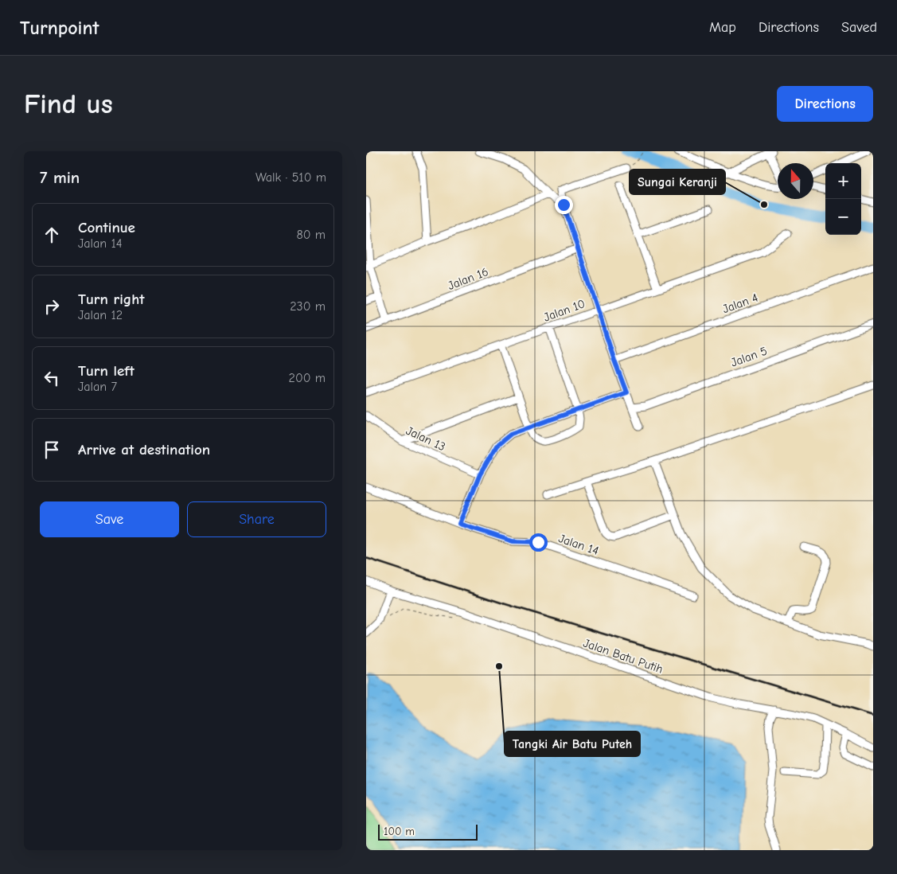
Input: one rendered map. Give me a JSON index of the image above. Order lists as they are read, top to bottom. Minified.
{"streets":{"street":["Jalan 16","Jalan 4","Jalan 10","Jalan 5","Jalan 13","Jalan 14","Jalan Batu Putih"]},"places":["Sungai Keranji","Tangki Air Batu Puteh"],"scale_bar":"100 m","north":"top","page":{"header":"Turnpoint","nav":["Map","Directions","Saved"],"buttons":["Directions",["Save","Share"]],"title":"Find us","heading":["7 min","Walk · 510 m"],"map_buttons":["+","−"],"list":[["Continue","Jalan 14","80 m"],["Turn right","Jalan 12","230 m"],["Turn left","Jalan 7","200 m"],"Arrive at destination"],"scale":"100 m"}}
